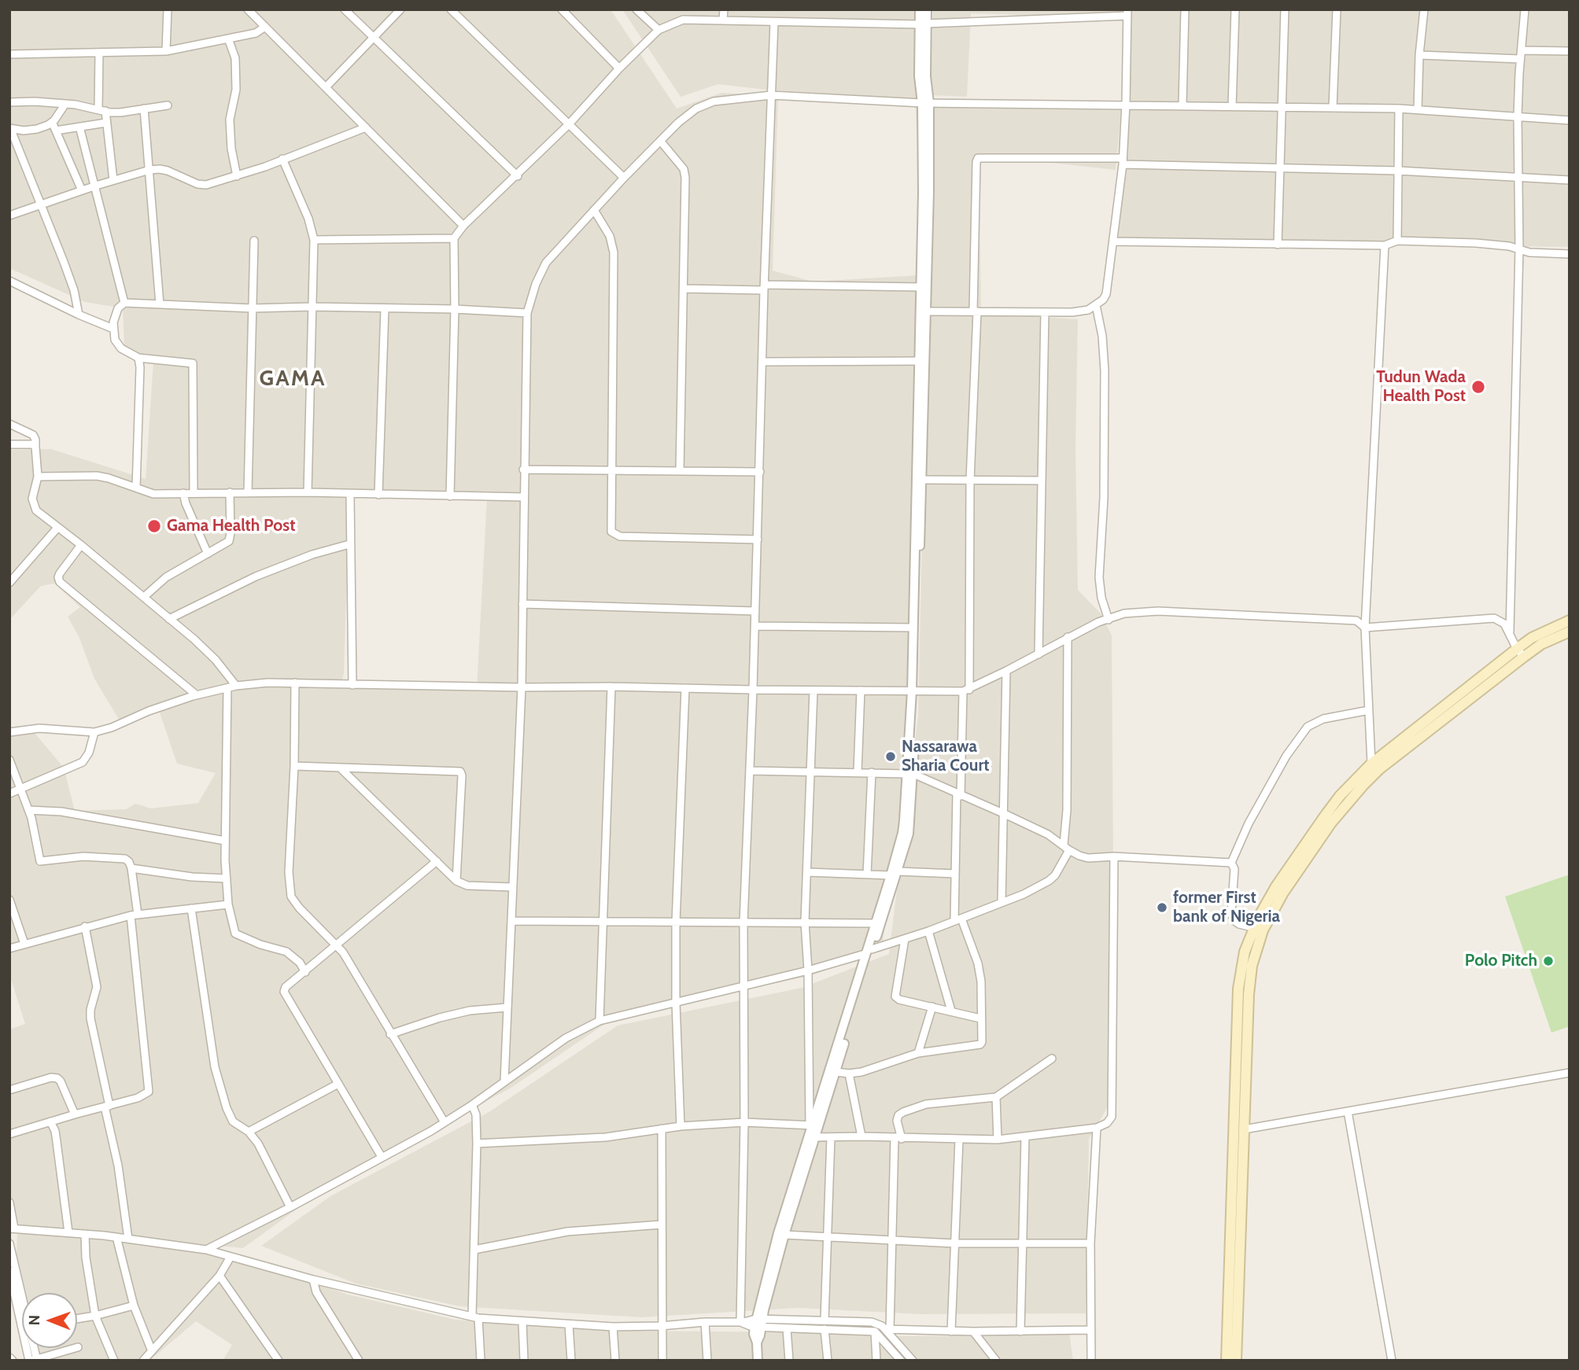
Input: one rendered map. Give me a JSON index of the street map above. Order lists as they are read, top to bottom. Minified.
{"districts":["GAMA"],"places":["Tudun Wada Health Post","Gama Health Post","Nassarawa Sharia Court","former First bank of Nigeria","Polo Pitch"],"north":"left"}
